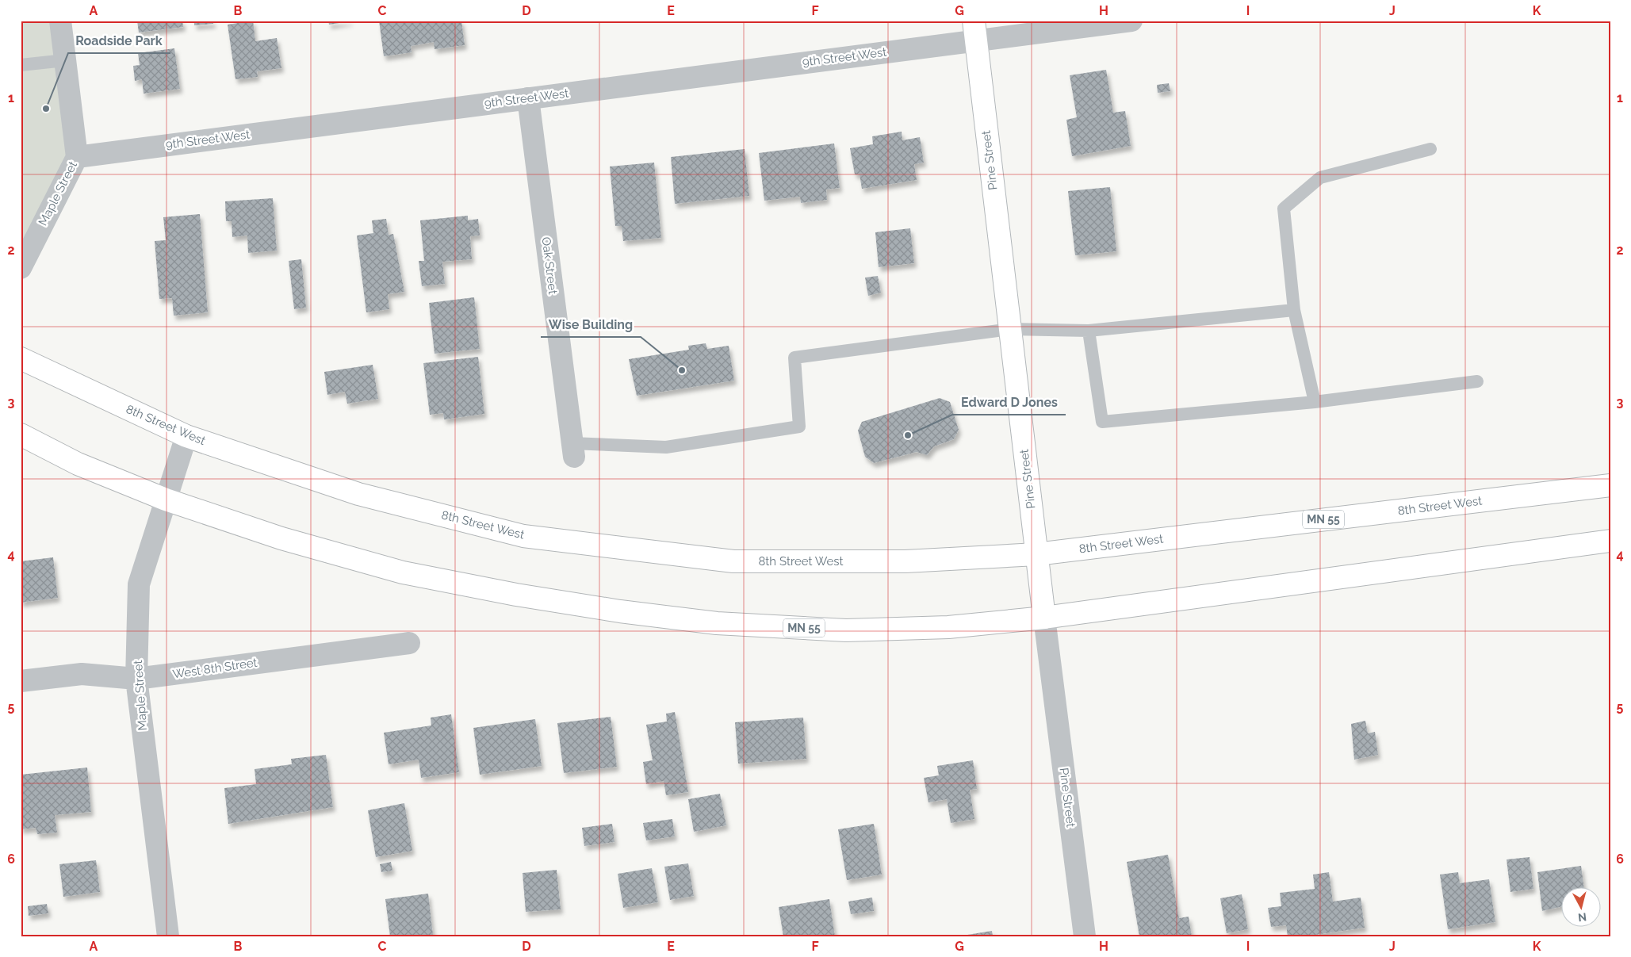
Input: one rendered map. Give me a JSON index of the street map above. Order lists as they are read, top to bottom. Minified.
{"streets":{"main road":["Pine Street","8th Street West","MN 55"],"street":["9th Street West","Maple Street","Oak Street","West 8th Street"]},"crossings":[["9th Street West","Pine Street"],["9th Street West","Maple Street"],["9th Street West","Oak Street"],["Pine Street","8th Street West"],["Pine Street","MN 55"],["Maple Street","8th Street West"],["Maple Street","MN 55"],["Maple Street","West 8th Street"]],"places":["Roadside Park","Wise Building","Edward D Jones"],"north":"bottom","grid":{"columns":["A","B","C","D","E","F","G","H","I","J","K"],"rows":["1","2","3","4","5","6"]}}
